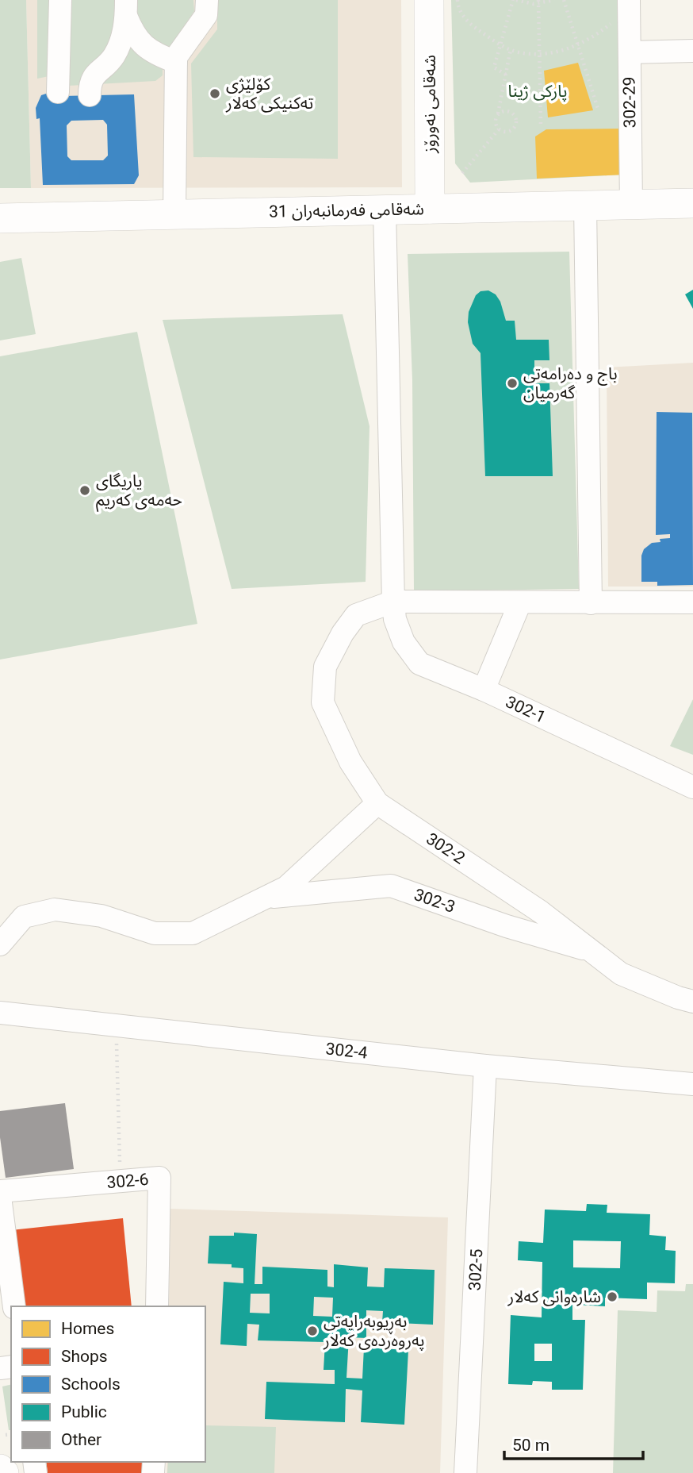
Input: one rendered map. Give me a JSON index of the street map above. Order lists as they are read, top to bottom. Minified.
{"streets":{"main road":["شەقامی نەورۆز","شەقامی فەرمانبەران 31"],"street":["302-29","302-1","302-2","302-3","302-4","302-6","302-5"]},"crossings":[["302-29","شەقامی فەرمانبەران 31"],["شەقامی نەورۆز","شەقامی فەرمانبەران 31"],["شەقامی فەرمانبەران 31","302-1"],["302-1","302-2"],["302-2","302-3"],["302-4","302-5"]],"parks":["پارکی ژینا"],"places":["کۆلێژی تەکنیکی کەلار","باج و دەرامەتی گەرمیان","یاریگای ‌حەمەی کەریم","شارەوانی کەلار","بەڕیوبەرایەتی پەروەردەی کەلار"],"legend":["Homes","Shops","Schools","Public","Other"],"scale_bar":"50 m"}
